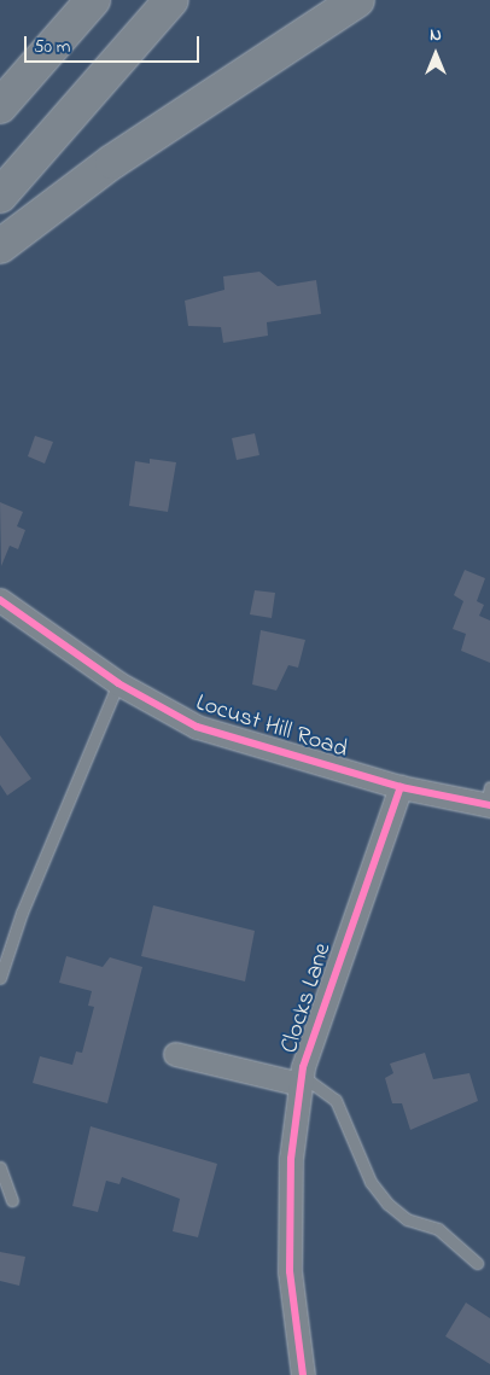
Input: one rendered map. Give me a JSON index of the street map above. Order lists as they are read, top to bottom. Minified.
{"streets":{"street":["Locust Hill Road","Clocks Lane"]},"crossings":[["Locust Hill Road","Clocks Lane"]],"scale_bar":"50 m","north":"top"}
